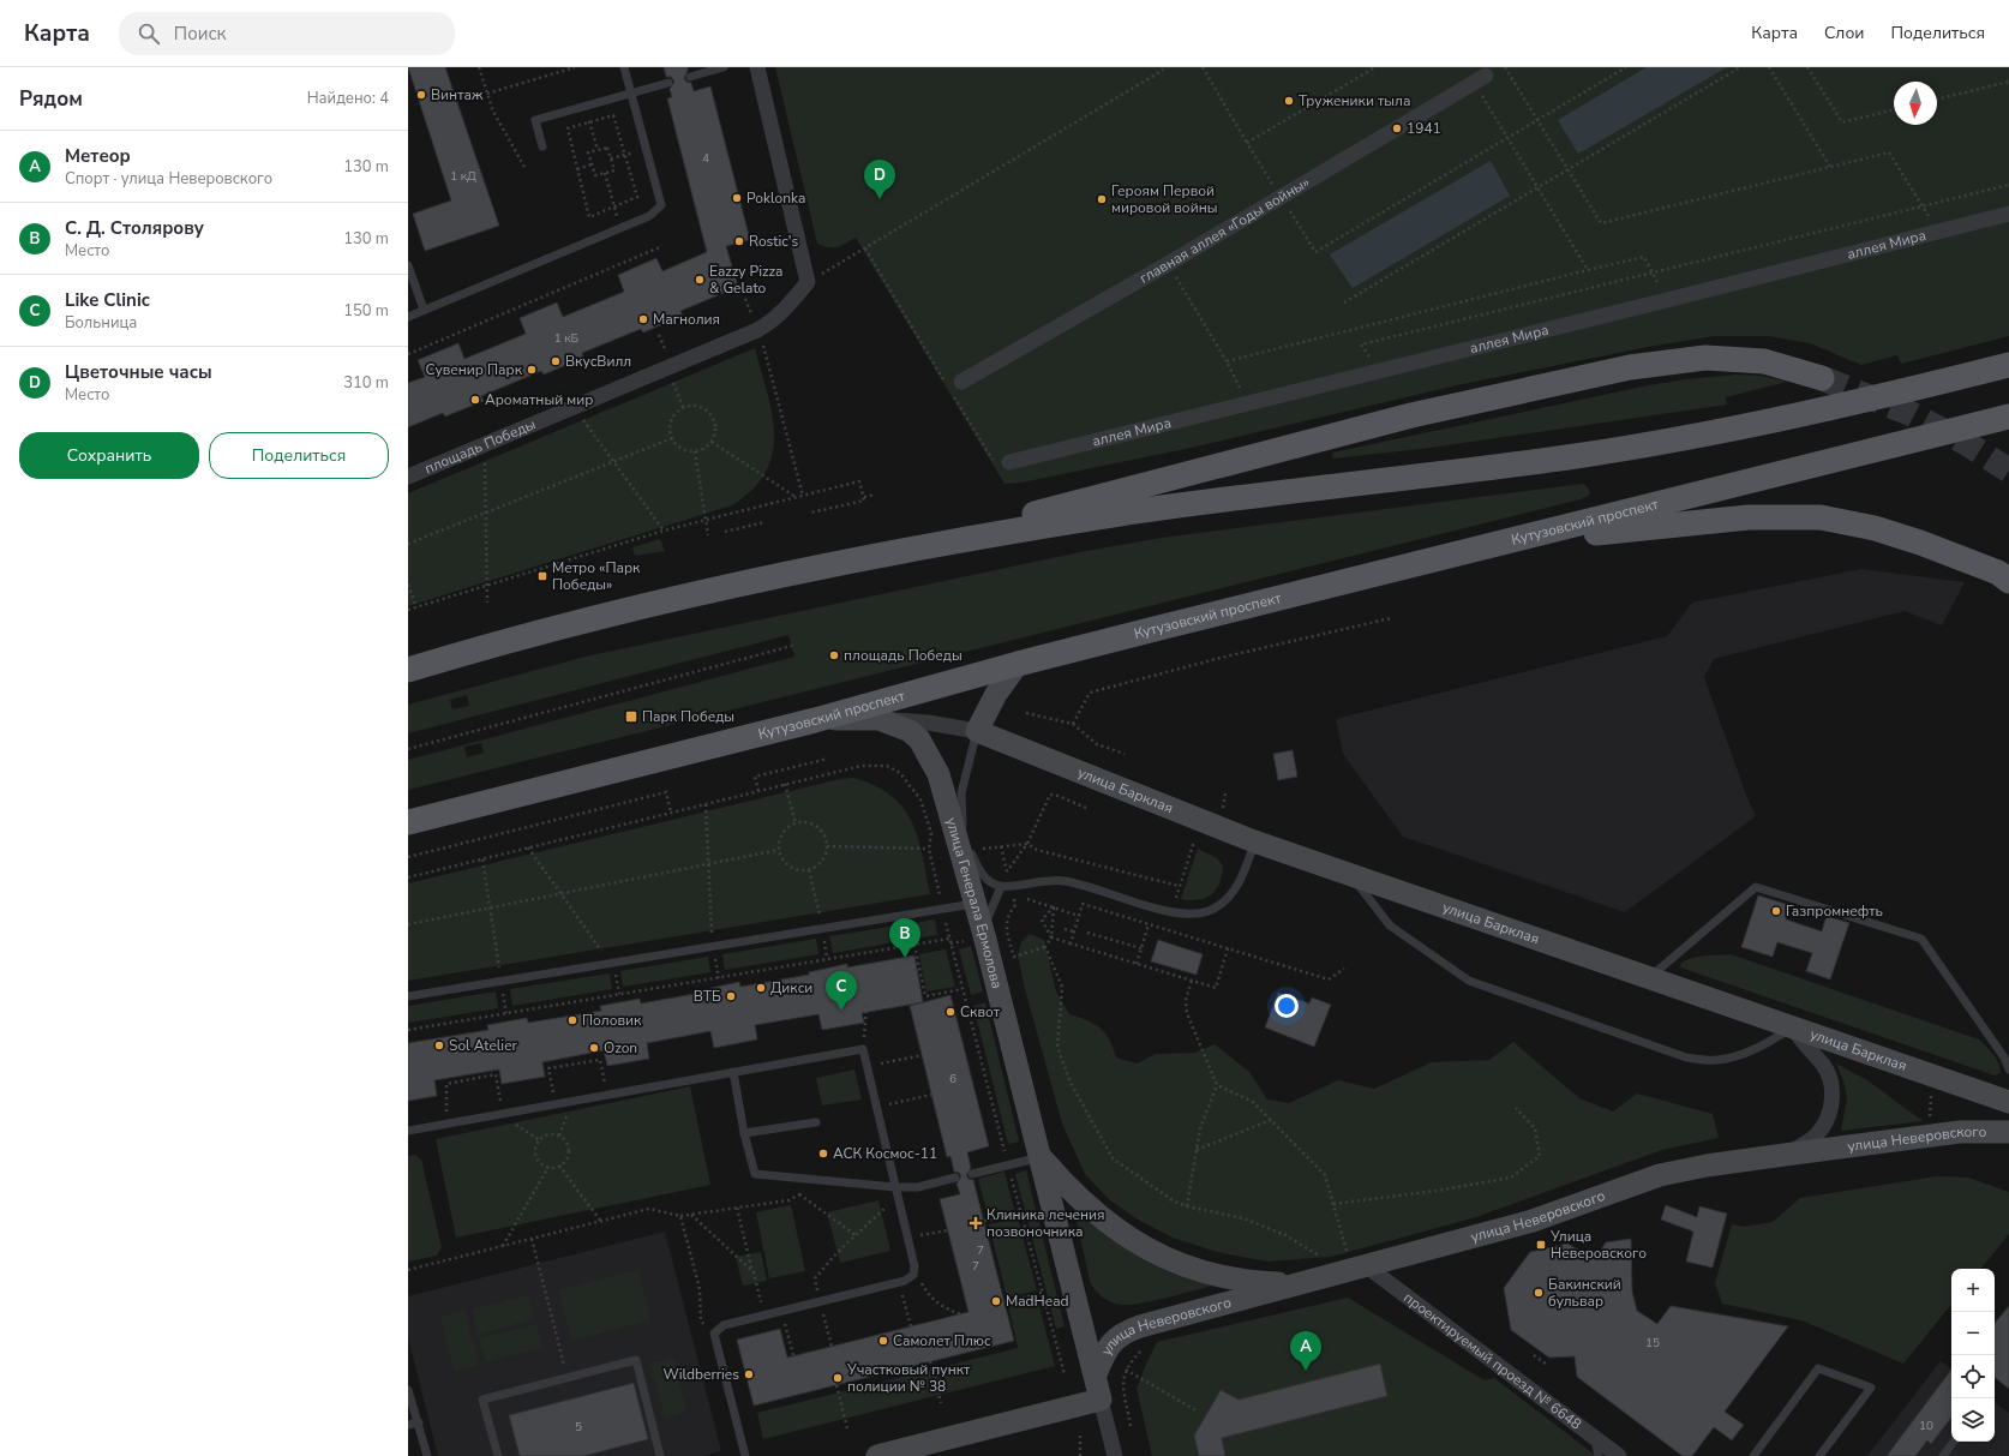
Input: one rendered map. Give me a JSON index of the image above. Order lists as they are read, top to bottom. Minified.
{"streets":{"main road":["Кутузовский проспект"],"street":["главная аллея «Годы войны»","аллея Мира","площадь Победы","улица Барклая","улица Генерала Ермолова","улица Неверовского","проектируемый проезд № 6648"]},"crossings":[["Кутузовский проспект","улица Генерала Ермолова"],["улица Генерала Ермолова","улица Неверовского"],["улица Неверовского","проектируемый проезд № 6648"]],"places":{"other":["Винтаж","Труженики тыла","1941","Poklonka","Героям Первой мировой войны","Rostic's","Eazzy Pizza & Gelato","Магнолия","ВкусВилл","Сувенир Парк","Ароматный мир","площадь Победы","Газпромнефть","Дикси","ВТБ","Сквот","Половик","Sol Atelier","Ozon","АСК Космос-11","Бакинский бульвар","MadHead","Самолет Плюс","Wildberries","Участковый пункт полиции № 38"],"transit":["Метро «Парк Победы»","Парк Победы","Улица Неверовского"],"health":["Клиника лечения позвоночника"]},"house_numbers":["4","1 кД","1 кБ","6","7","7","15","10","5"],"north":"bottom","page":{"header":"Карта","search":"Поиск","nav":["Карта","Слои","Поделиться"],"heading":["Рядом","Найдено: 4"],"list":[{"mark":"A","name":"Метеор","note":"Спорт · улица Неверовского","value":"130 m"},{"mark":"B","name":"С. Д. Столярову","note":"Место","value":"130 m"},{"mark":"C","name":"Like Clinic","note":"Больница","value":"150 m"},{"mark":"D","name":"Цветочные часы","note":"Место","value":"310 m"}],"pins":["D","B","C","A"],"buttons":["Сохранить","Поделиться"],"map_buttons":["+","−"]}}
